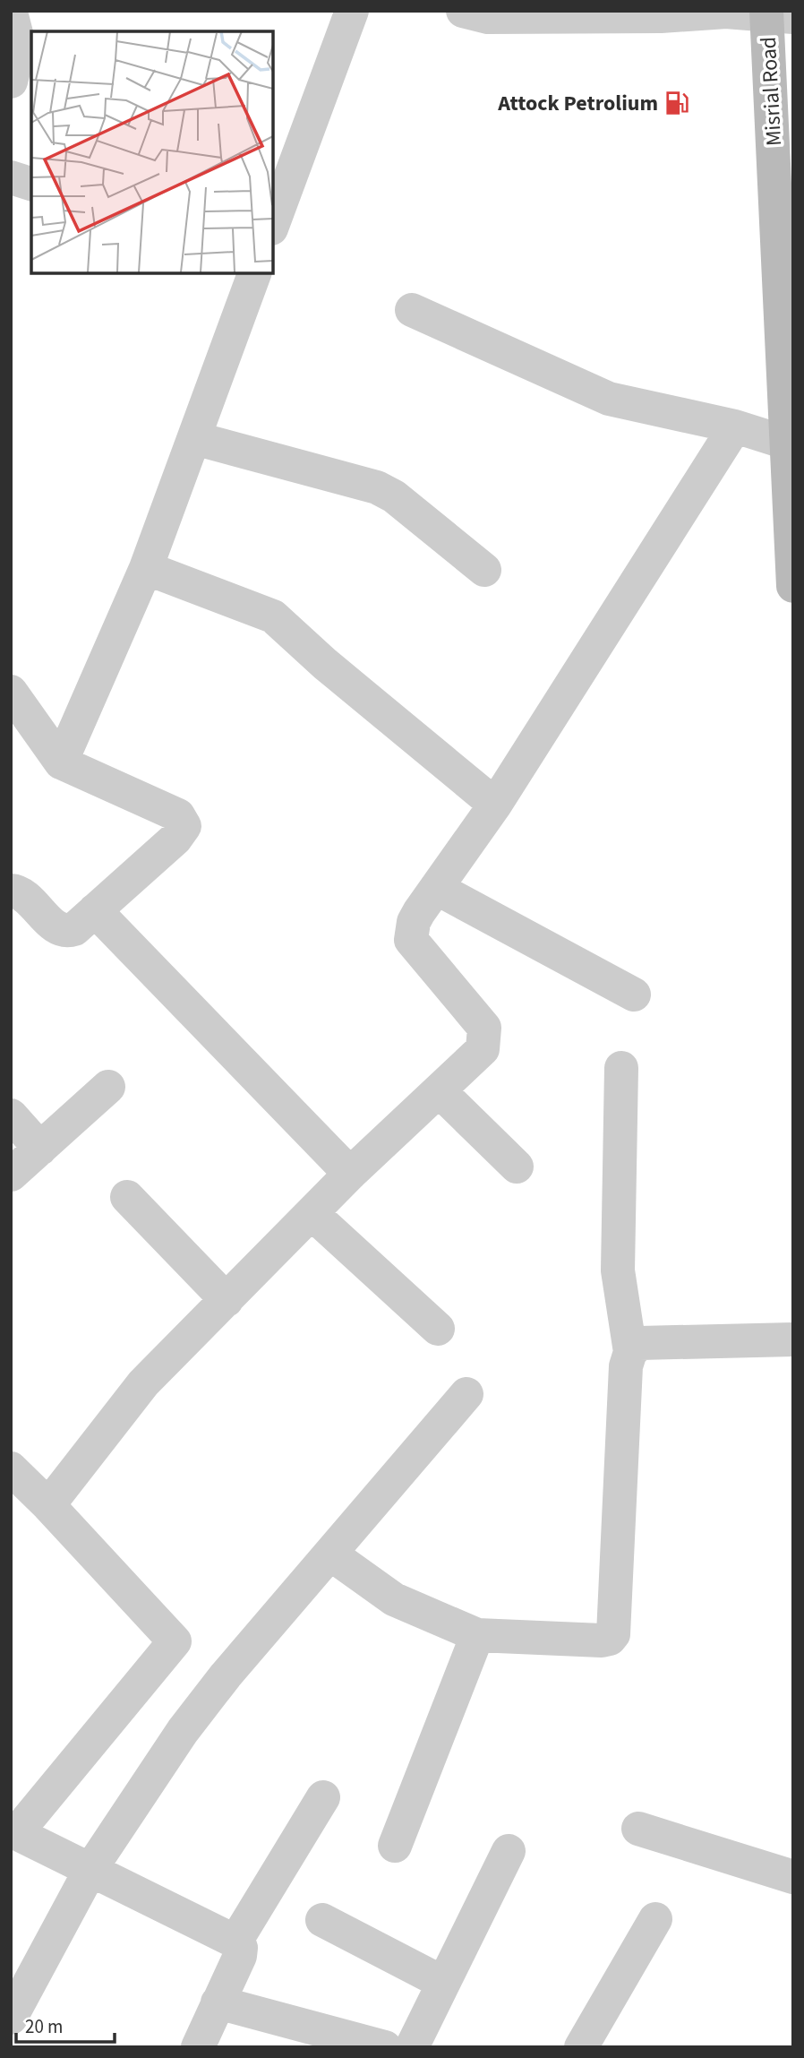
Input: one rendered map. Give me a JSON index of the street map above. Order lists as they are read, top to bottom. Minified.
{"streets":{"main road":["Misrial Road"]},"places":{"fuel station":["Attock Petrolium"]},"scale_bar":"20 m"}
